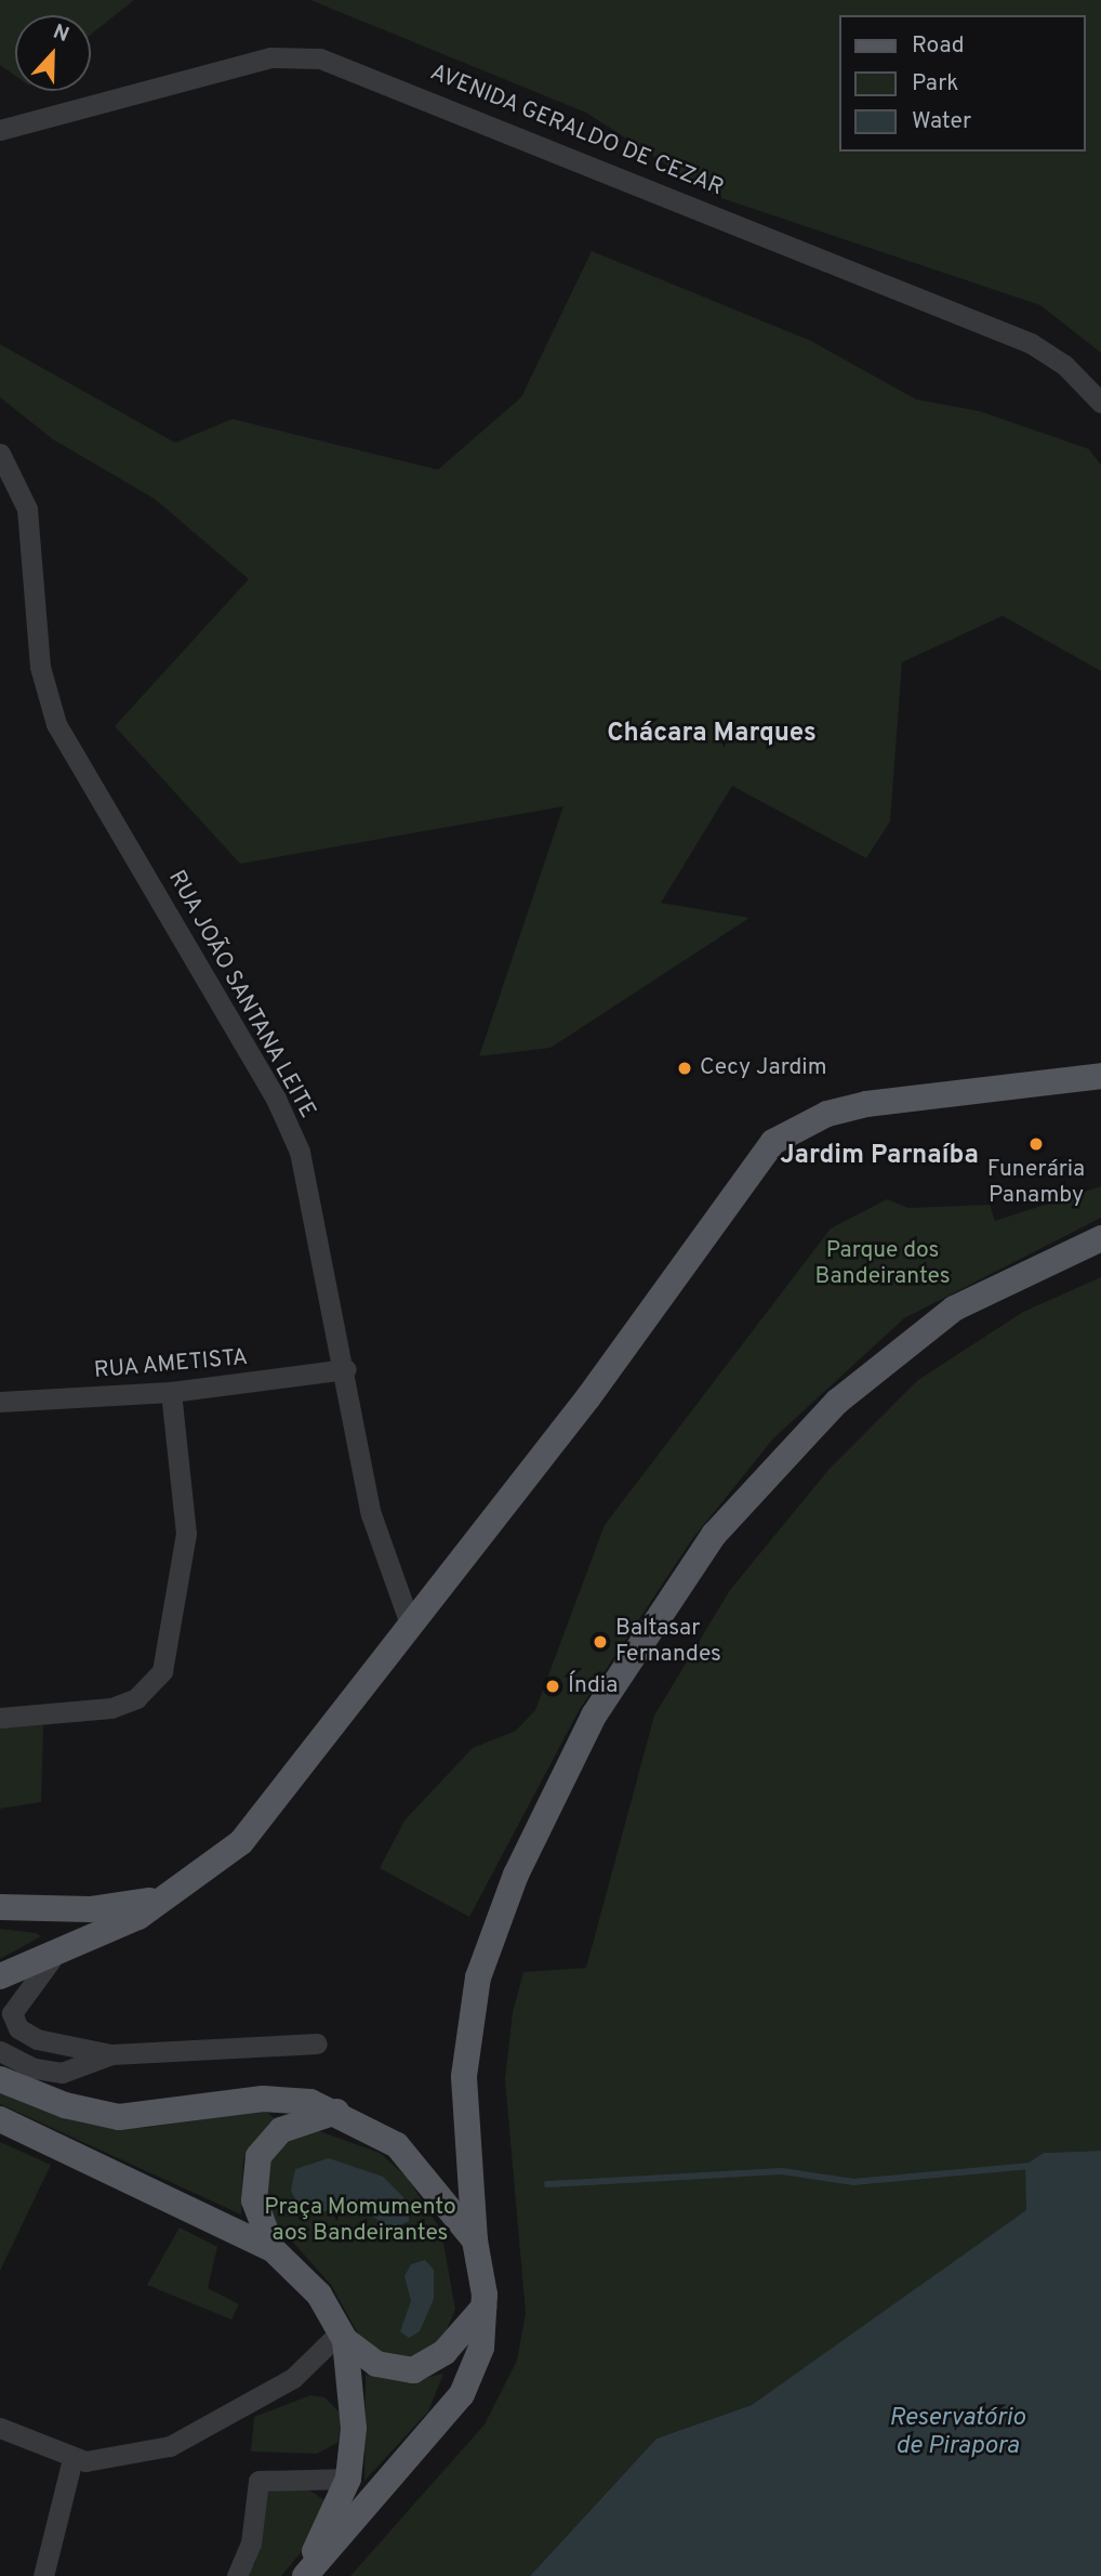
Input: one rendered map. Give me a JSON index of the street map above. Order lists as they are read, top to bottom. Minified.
{"streets":{"street":["AVENIDA GERALDO DE CEZAR","RUA JOÃO SANTANA LEITE","RUA AMETISTA"]},"crossings":[["RUA JOÃO SANTANA LEITE","RUA AMETISTA"]],"districts":["Chácara Marques","Jardim Parnaíba"],"water":["Reservatório de Pirapora"],"parks":["Parque dos Bandeirantes","Praça Momumento aos Bandeirantes"],"places":["Cecy Jardim","Funerária Panamby","Baltasar Fernandes","Índia"],"legend":["Road","Park","Water"],"north":"top"}
